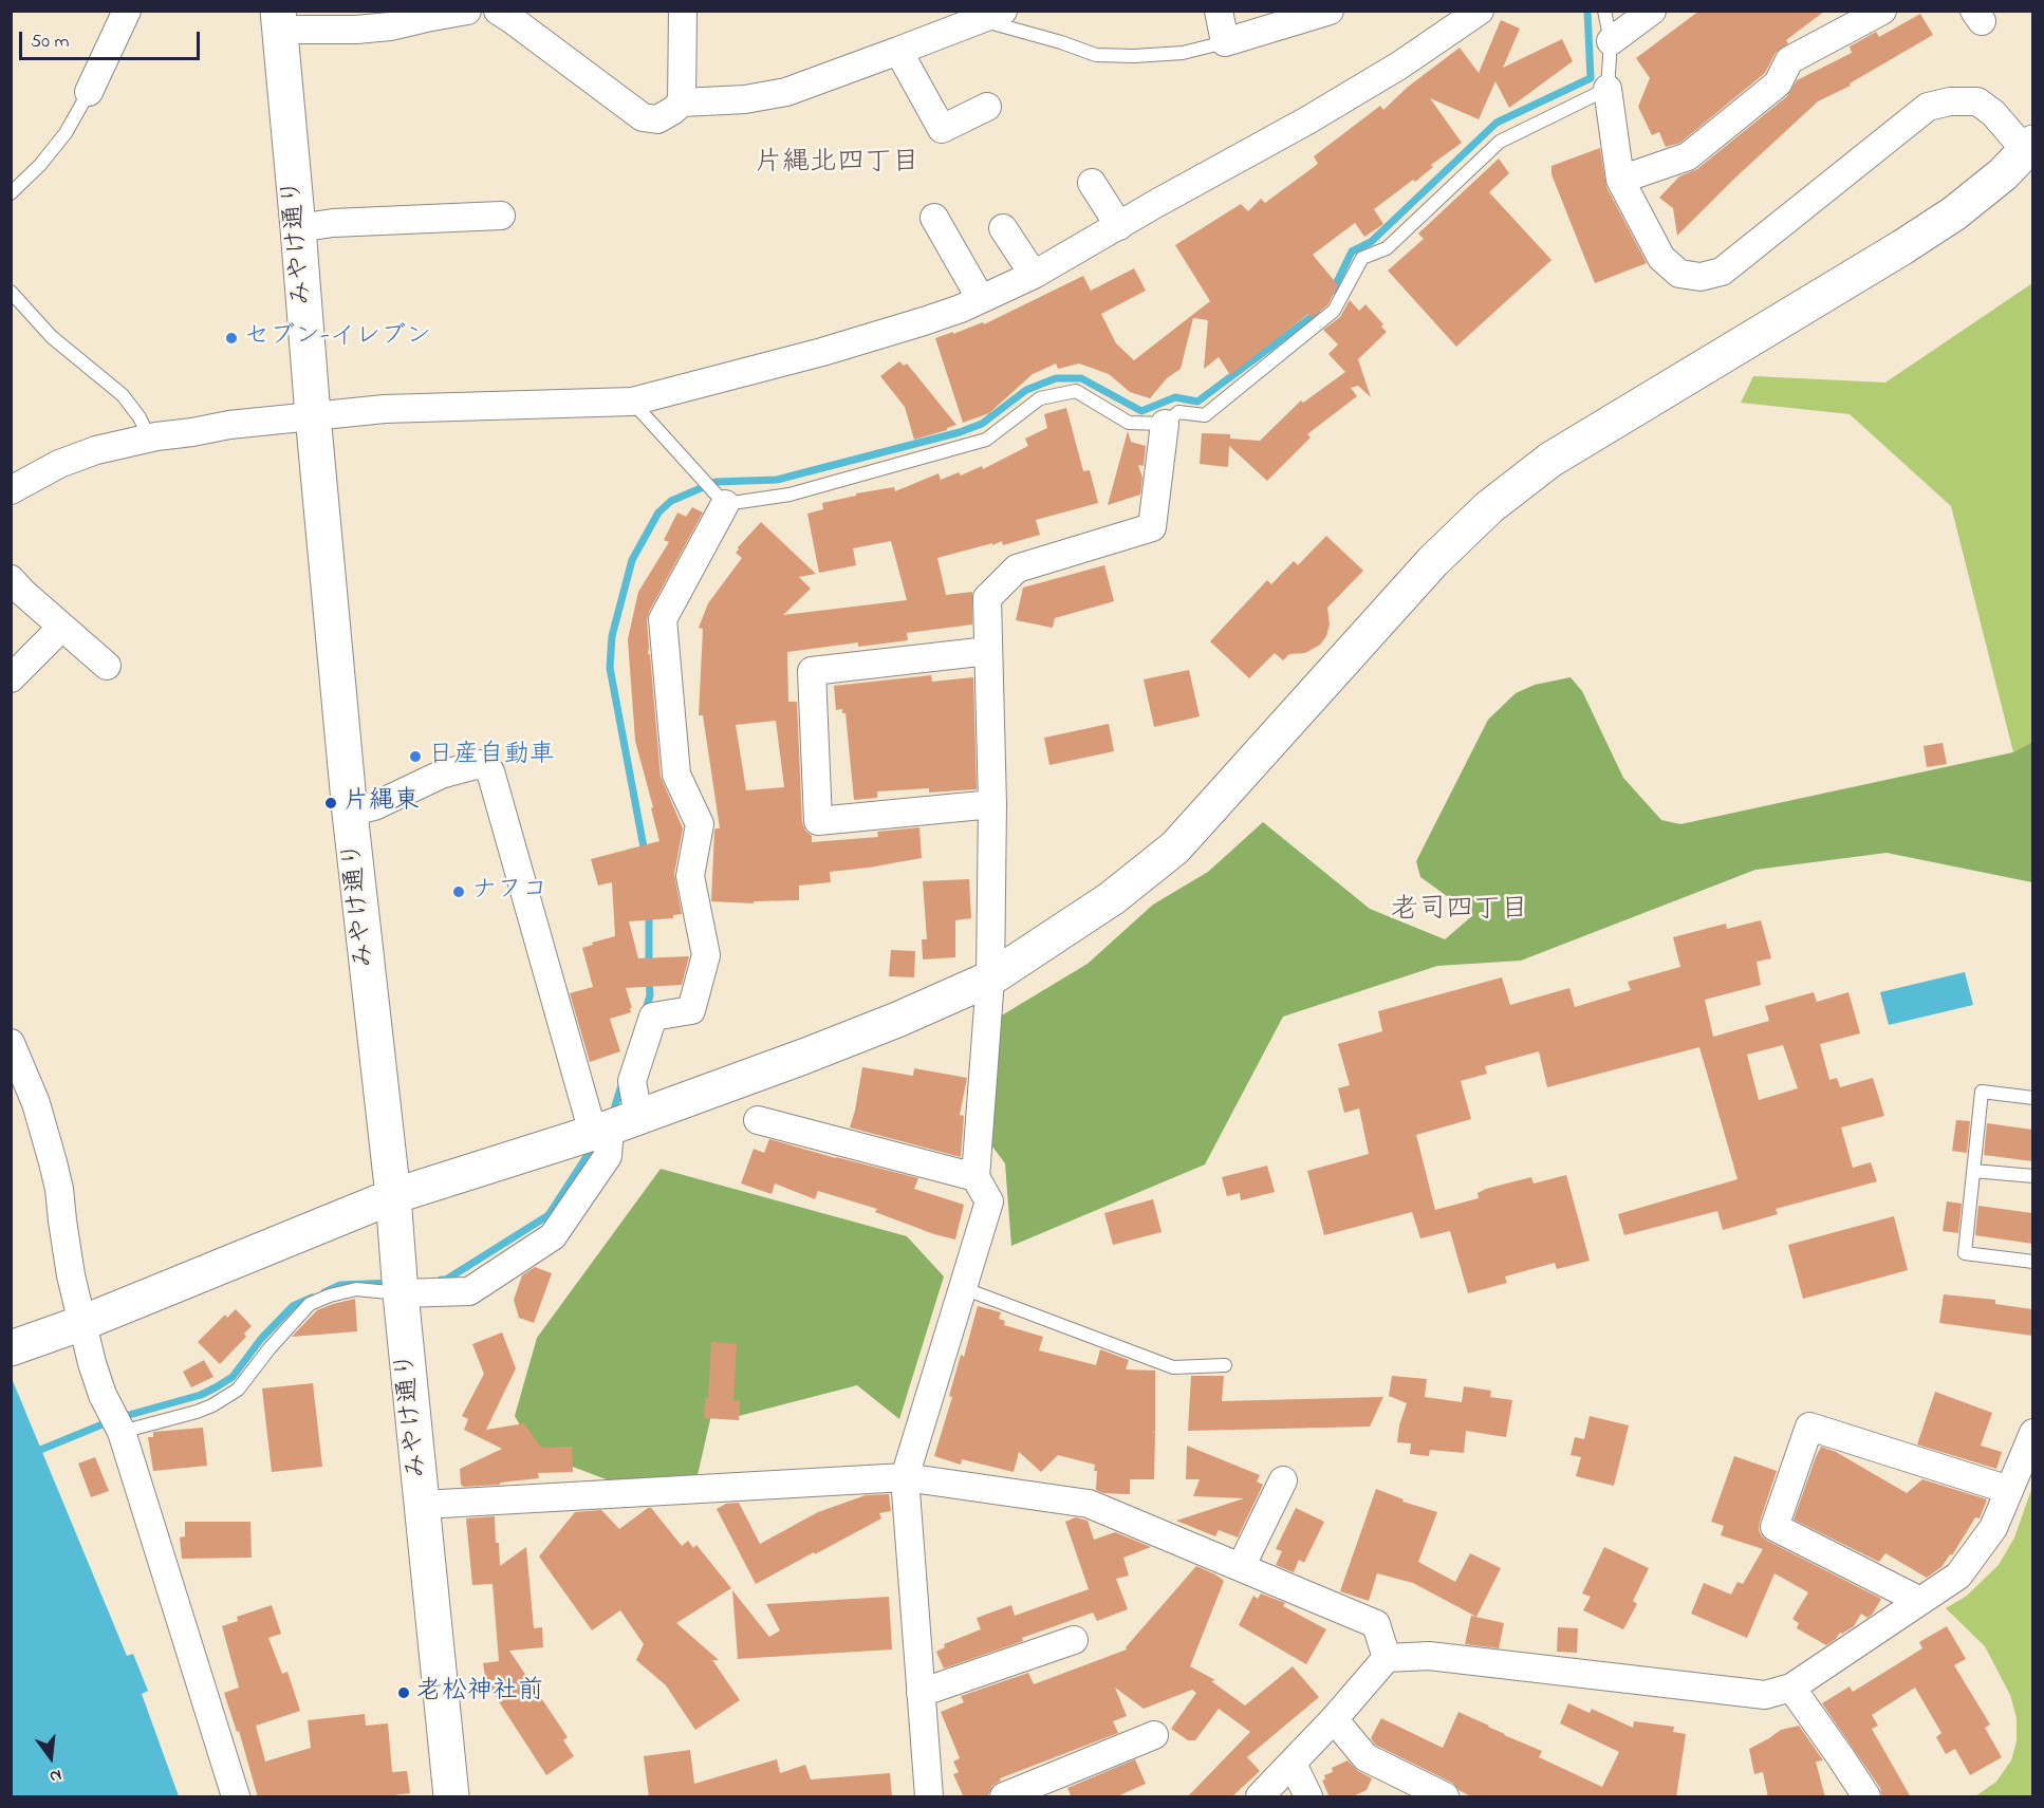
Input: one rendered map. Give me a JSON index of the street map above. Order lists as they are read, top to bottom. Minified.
{"streets":{"main road":["みやけ通り"]},"districts":["片縄北四丁目","老司四丁目"],"places":["セブン-イレブン","日産自動車","片縄東","ナフコ","老松神社前"],"scale_bar":"50 m","north":"bottom"}
